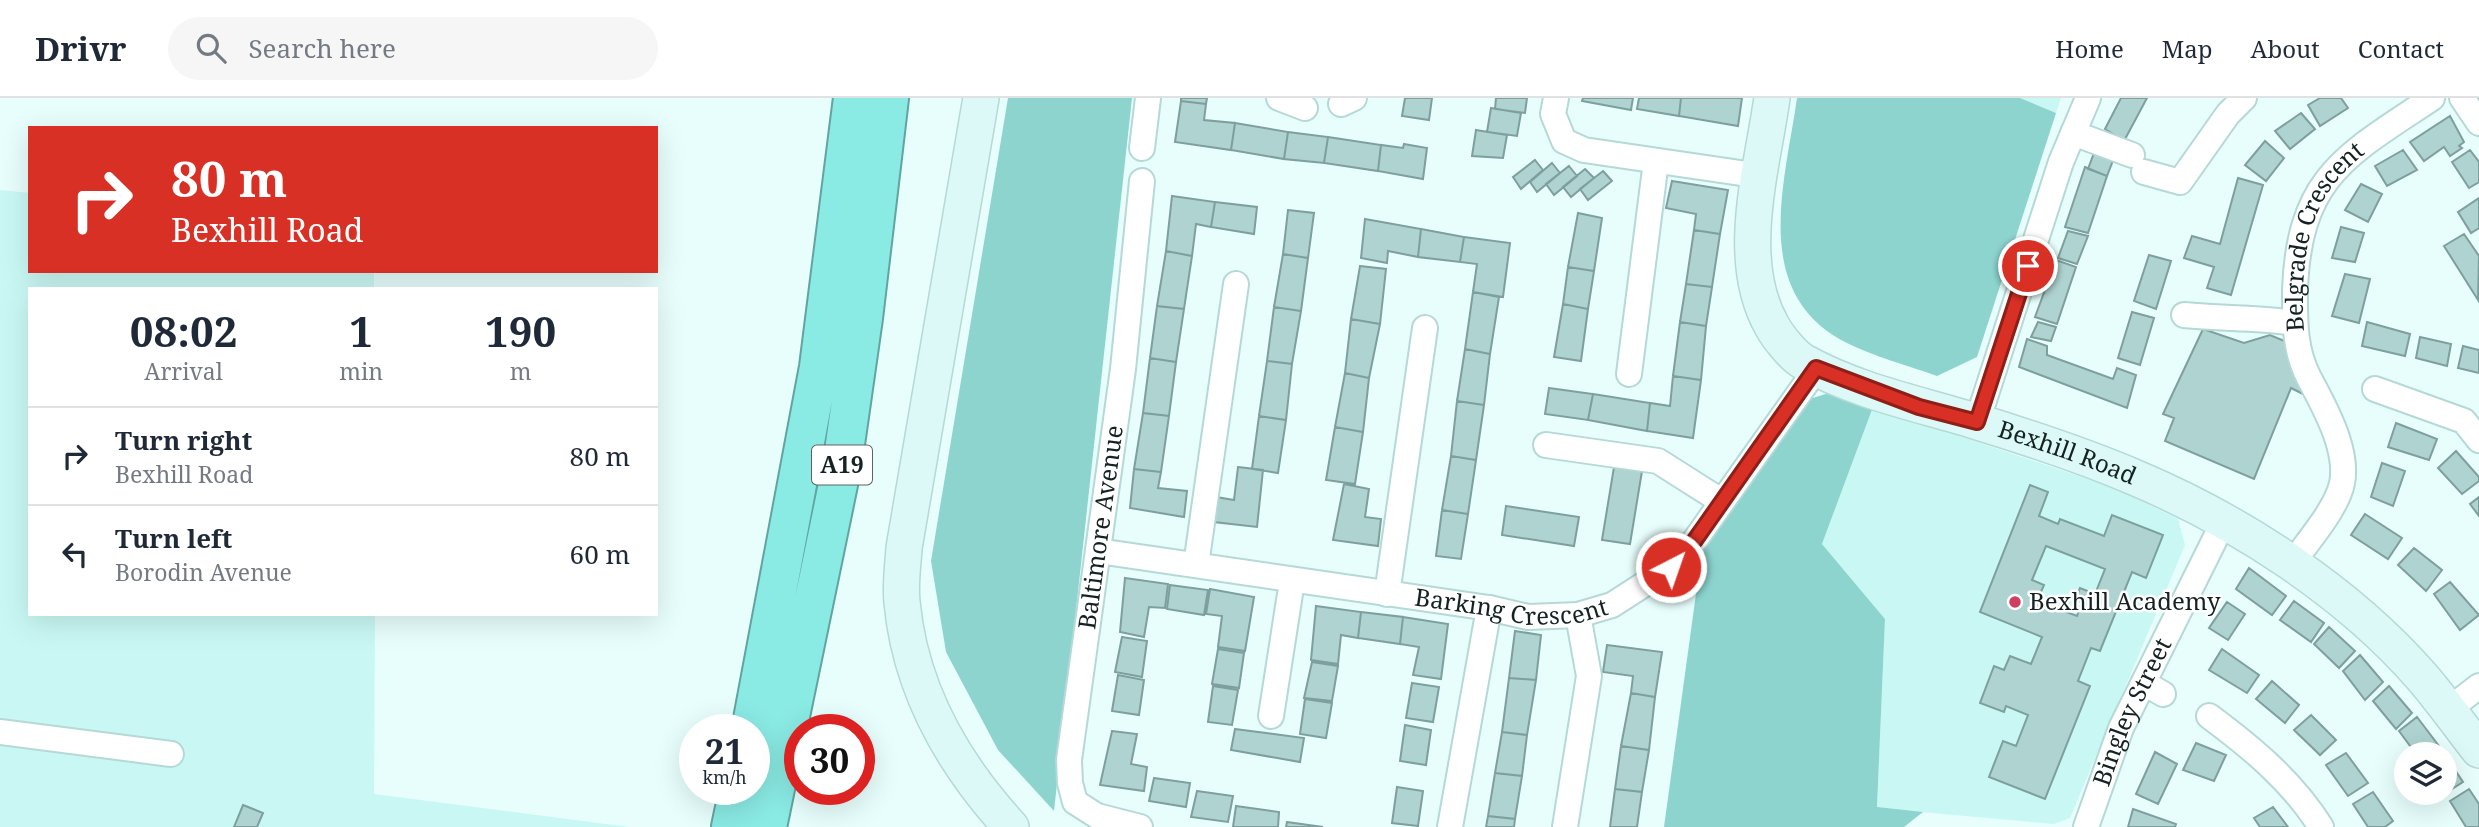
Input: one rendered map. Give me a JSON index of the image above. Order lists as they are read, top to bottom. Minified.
{"streets":{"highway":["A19"],"street":["Belgrade Crescent","Bexhill Road","Baltimore Avenue","Barking Crescent","Bingley Street"]},"crossings":[["Belgrade Crescent","Bexhill Road"],["Bexhill Road","Barking Crescent"],["Bexhill Road","Bingley Street"],["Baltimore Avenue","Barking Crescent"]],"places":["Bexhill Academy"],"page":{"header":"Drivr","search":"Search here","nav":["Home","Map","About","Contact"],"turn":["80 m","Bexhill Road"],"eta":["08:02","Arrival","1","min","190","m"],"list":[{"name":"Turn right","note":"Bexhill Road","value":"80 m"},{"name":"Turn left","note":"Borodin Avenue","value":"60 m"}],"speed":"21 km/h","limit":"30"}}
